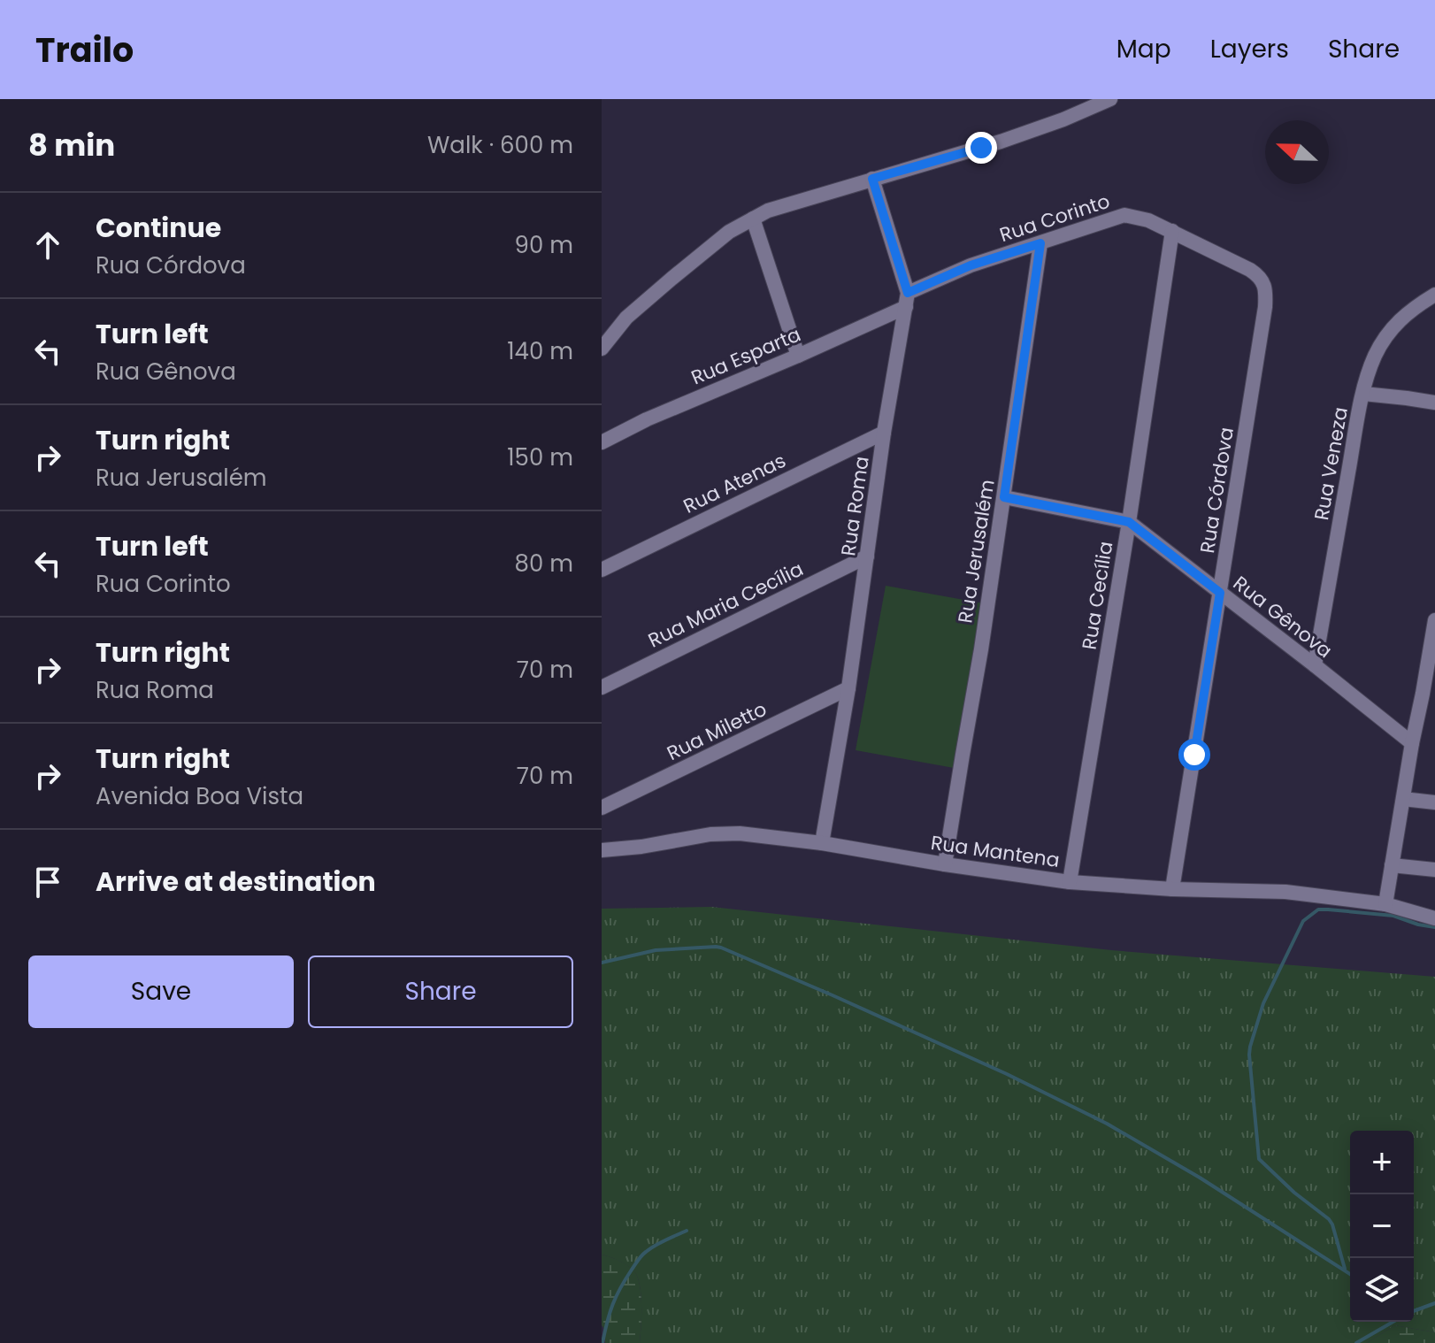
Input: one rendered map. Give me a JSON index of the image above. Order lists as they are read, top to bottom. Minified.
{"streets":{"street":["Rua Corinto","Rua Esparta","Rua Veneza","Rua Atenas","Rua Córdova","Rua Roma","Rua Jerusalém","Rua Cecília","Rua Maria Cecília","Rua Gênova","Rua Miletto","Rua Mantena"]},"crossings":[["Rua Corinto","Rua Esparta"],["Rua Corinto","Rua Córdova"],["Rua Corinto","Rua Roma"],["Rua Corinto","Rua Jerusalém"],["Rua Corinto","Rua Cecília"],["Rua Esparta","Rua Roma"],["Rua Veneza","Rua Gênova"],["Rua Atenas","Rua Roma"],["Rua Córdova","Rua Gênova"],["Rua Córdova","Rua Mantena"],["Rua Roma","Rua Maria Cecília"],["Rua Roma","Rua Miletto"],["Rua Roma","Rua Mantena"],["Rua Jerusalém","Rua Gênova"],["Rua Jerusalém","Rua Mantena"],["Rua Cecília","Rua Gênova"],["Rua Cecília","Rua Mantena"]],"north":"left","page":{"header":"Trailo","nav":["Map","Layers","Share"],"heading":["8 min","Walk · 600 m"],"list":[["Continue","Rua Córdova","90 m"],["Turn left","Rua Gênova","140 m"],["Turn right","Rua Jerusalém","150 m"],["Turn left","Rua Corinto","80 m"],["Turn right","Rua Roma","70 m"],["Turn right","Avenida Boa Vista","70 m"],"Arrive at destination"],"buttons":["Save","Share"],"map_buttons":["+","−"]}}
